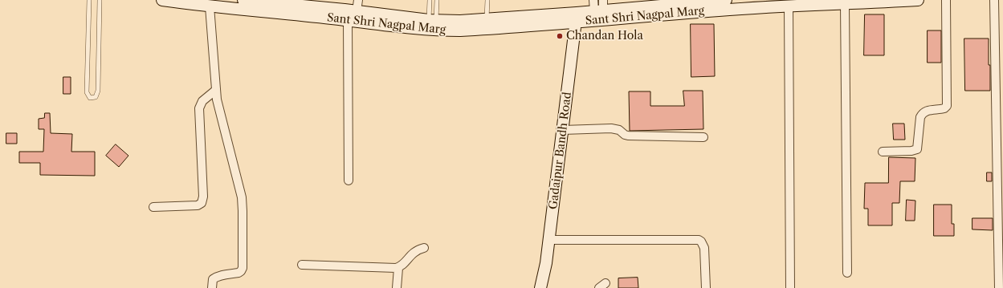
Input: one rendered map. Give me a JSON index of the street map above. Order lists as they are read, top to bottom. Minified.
{"streets":{"main road":["Sant Shri Nagpal Marg","Gadaipur Bandh Road"]},"crossings":[["Sant Shri Nagpal Marg","Gadaipur Bandh Road"]],"places":["Chandan Hola"]}
